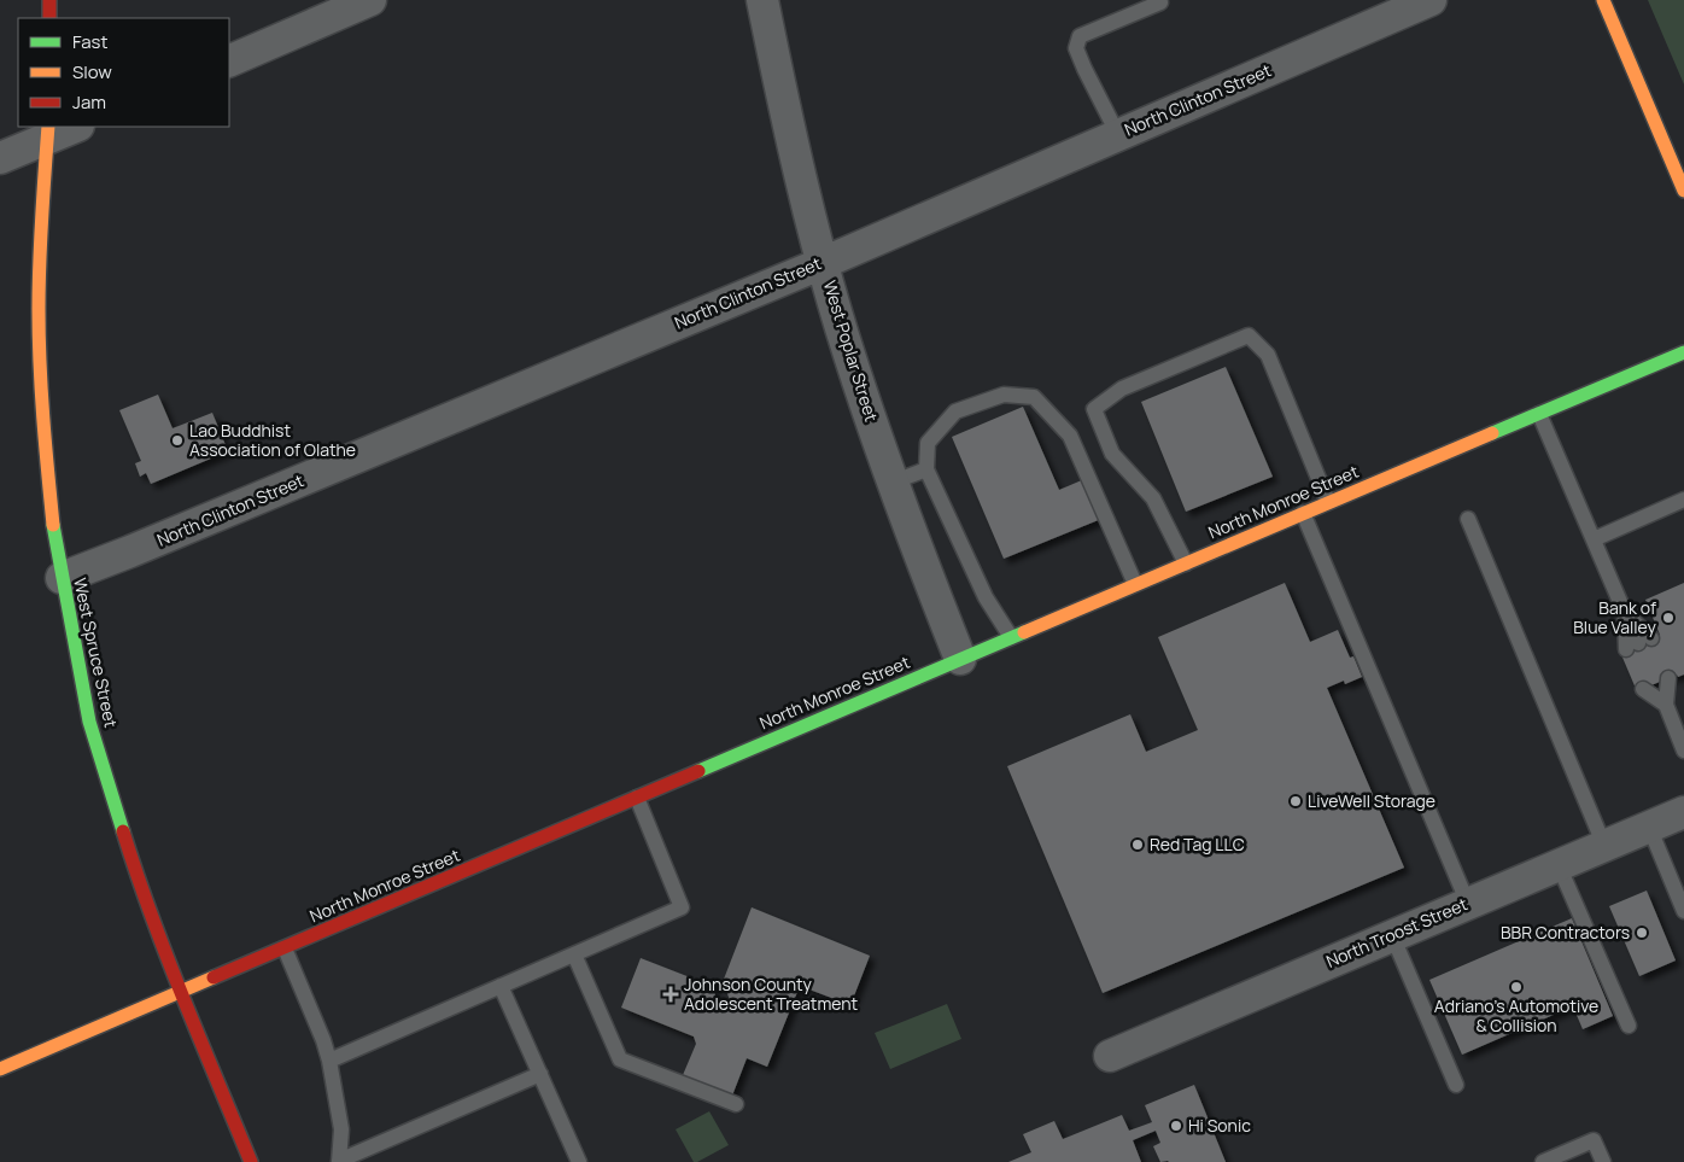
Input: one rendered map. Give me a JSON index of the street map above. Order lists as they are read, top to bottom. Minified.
{"streets":{"street":["North Clinton Street","West Poplar Street","North Monroe Street","West Spruce Street","North Troost Street"]},"crossings":[["North Clinton Street","West Poplar Street"],["North Clinton Street","West Spruce Street"],["West Poplar Street","North Monroe Street"],["North Monroe Street","West Spruce Street"]],"places":{"other":["Lao Buddhist Association of Olathe","Bank of Blue Valley","LiveWell Storage","Red Tag LLC","BBR Contractors","Adriano's Automotive & Collision","Hi Sonic"],"health":["Johnson County Adolescent Treatment"]},"legend":["Fast","Slow","Jam"]}
